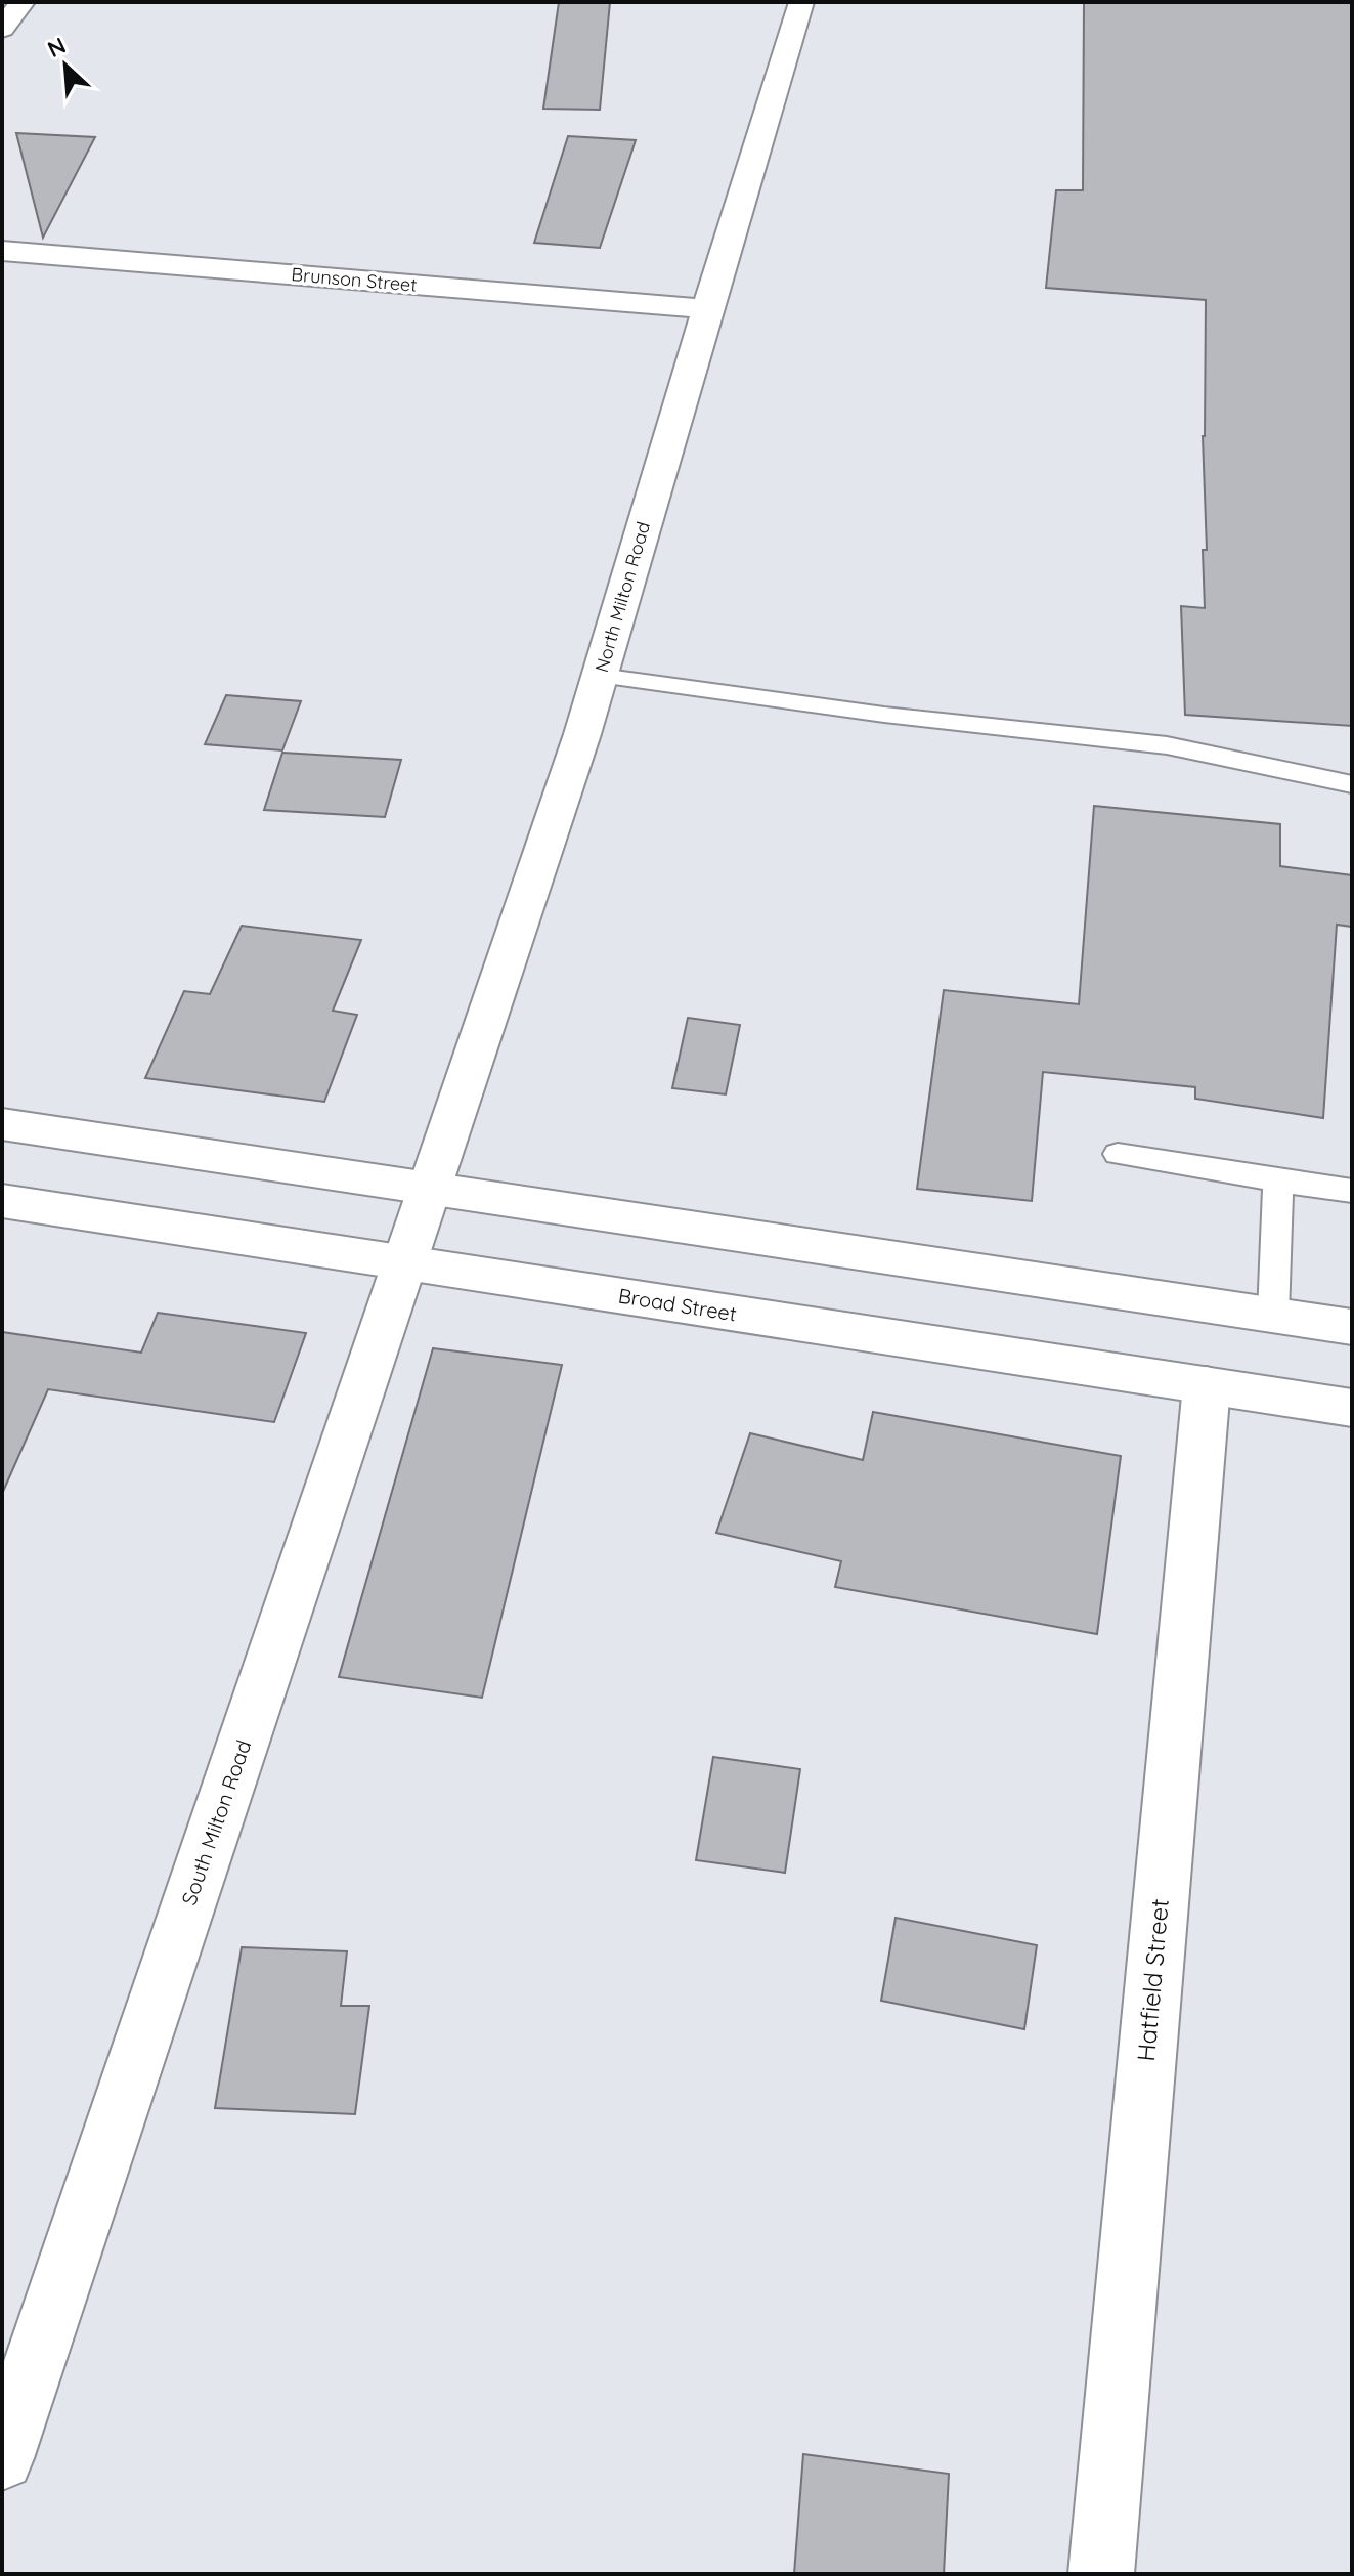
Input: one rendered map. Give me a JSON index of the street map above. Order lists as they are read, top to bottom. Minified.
{"streets":{"street":["Brunson Street","North Milton Road","Broad Street","South Milton Road","Hatfield Street"]},"crossings":[["Brunson Street","North Milton Road"],["North Milton Road","South Milton Road"],["Broad Street","South Milton Road"],["Broad Street","Hatfield Street"]],"north":"top left"}
